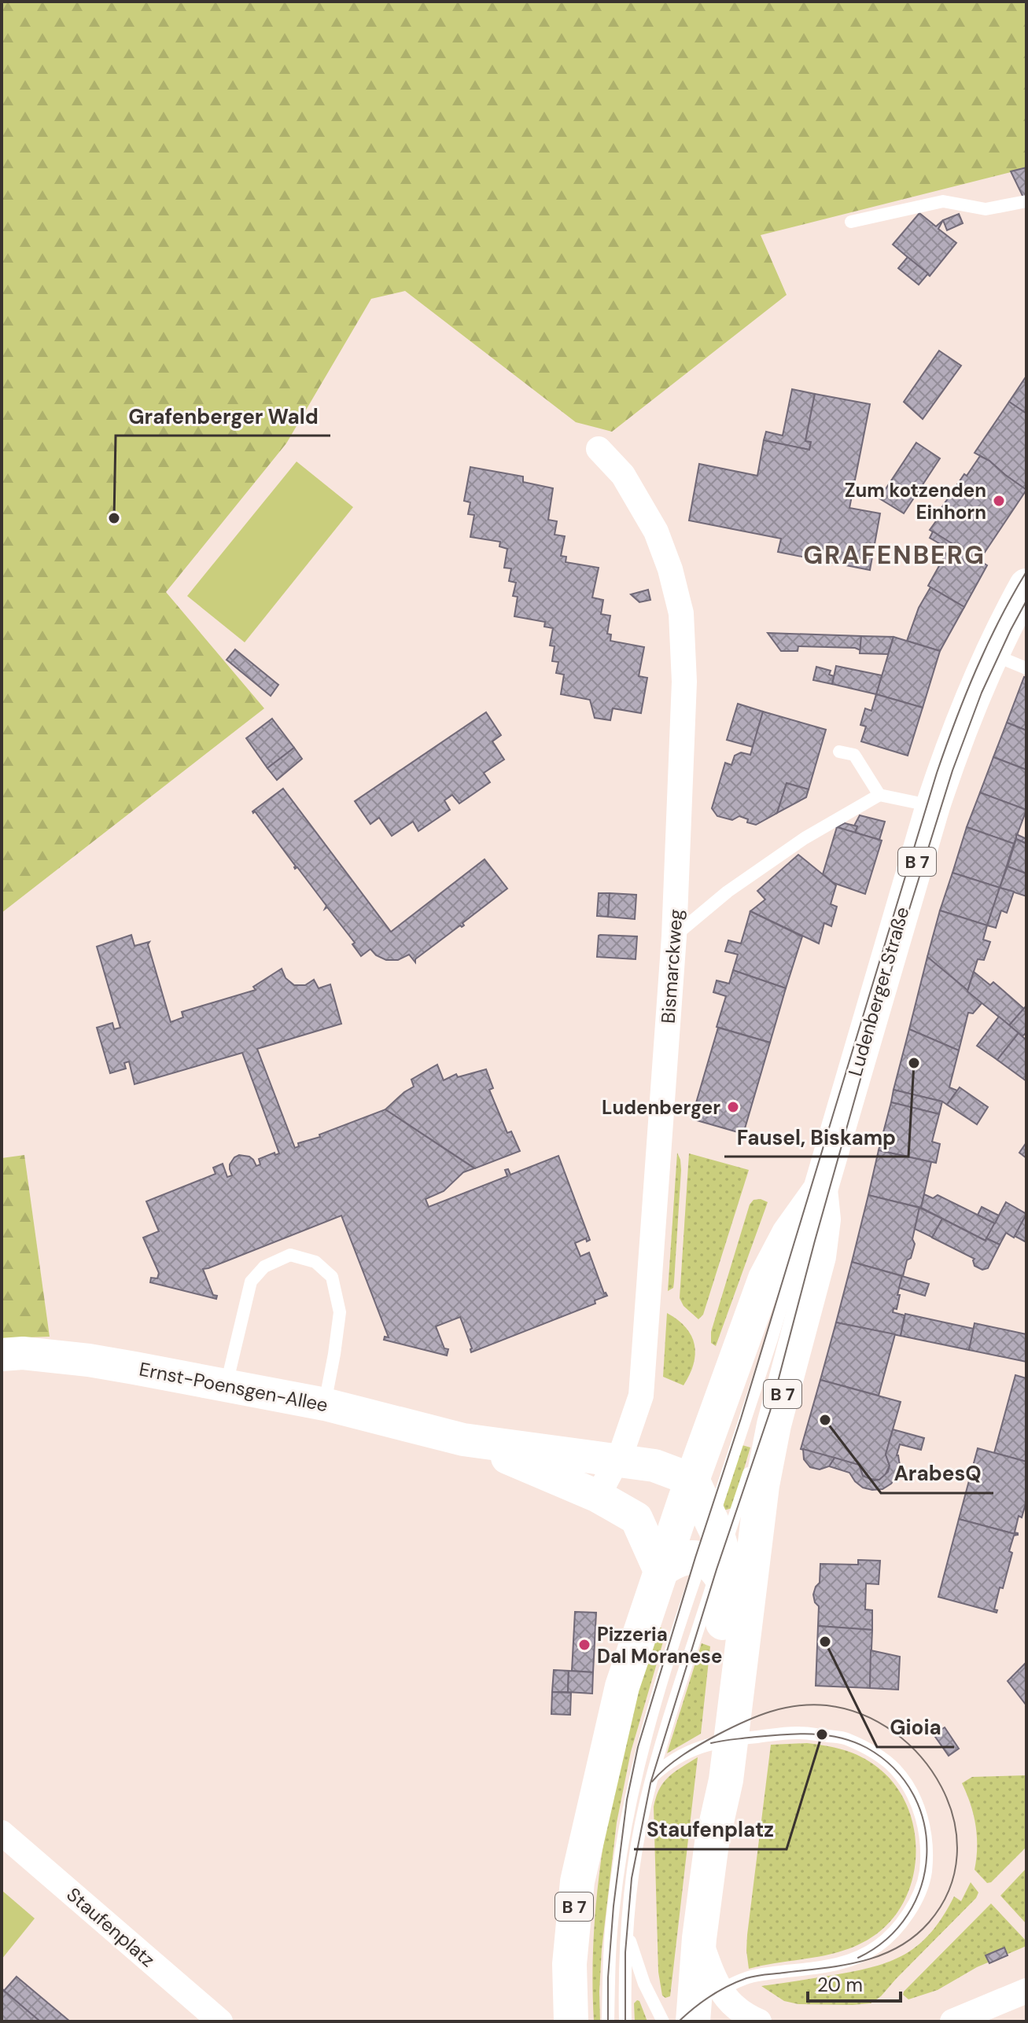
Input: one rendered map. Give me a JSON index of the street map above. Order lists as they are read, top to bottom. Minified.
{"streets":{"main road":["B 7","Ludenberger Straße"],"street":["Bismarckweg","Ernst-Poensgen-Allee","Staufenplatz"]},"crossings":[["B 7","Ludenberger Straße"],["B 7","Ernst-Poensgen-Allee"],["Bismarckweg","Ernst-Poensgen-Allee"],["Ludenberger Straße","Ernst-Poensgen-Allee"]],"districts":["GRAFENBERG"],"places":["Zum kotzenden Einhorn","Grafenberger Wald","Fausel, Biskamp","Ludenberger","ArabesQ","Gioia","Pizzeria Dal Moranese","Staufenplatz"],"scale_bar":"20 m"}
